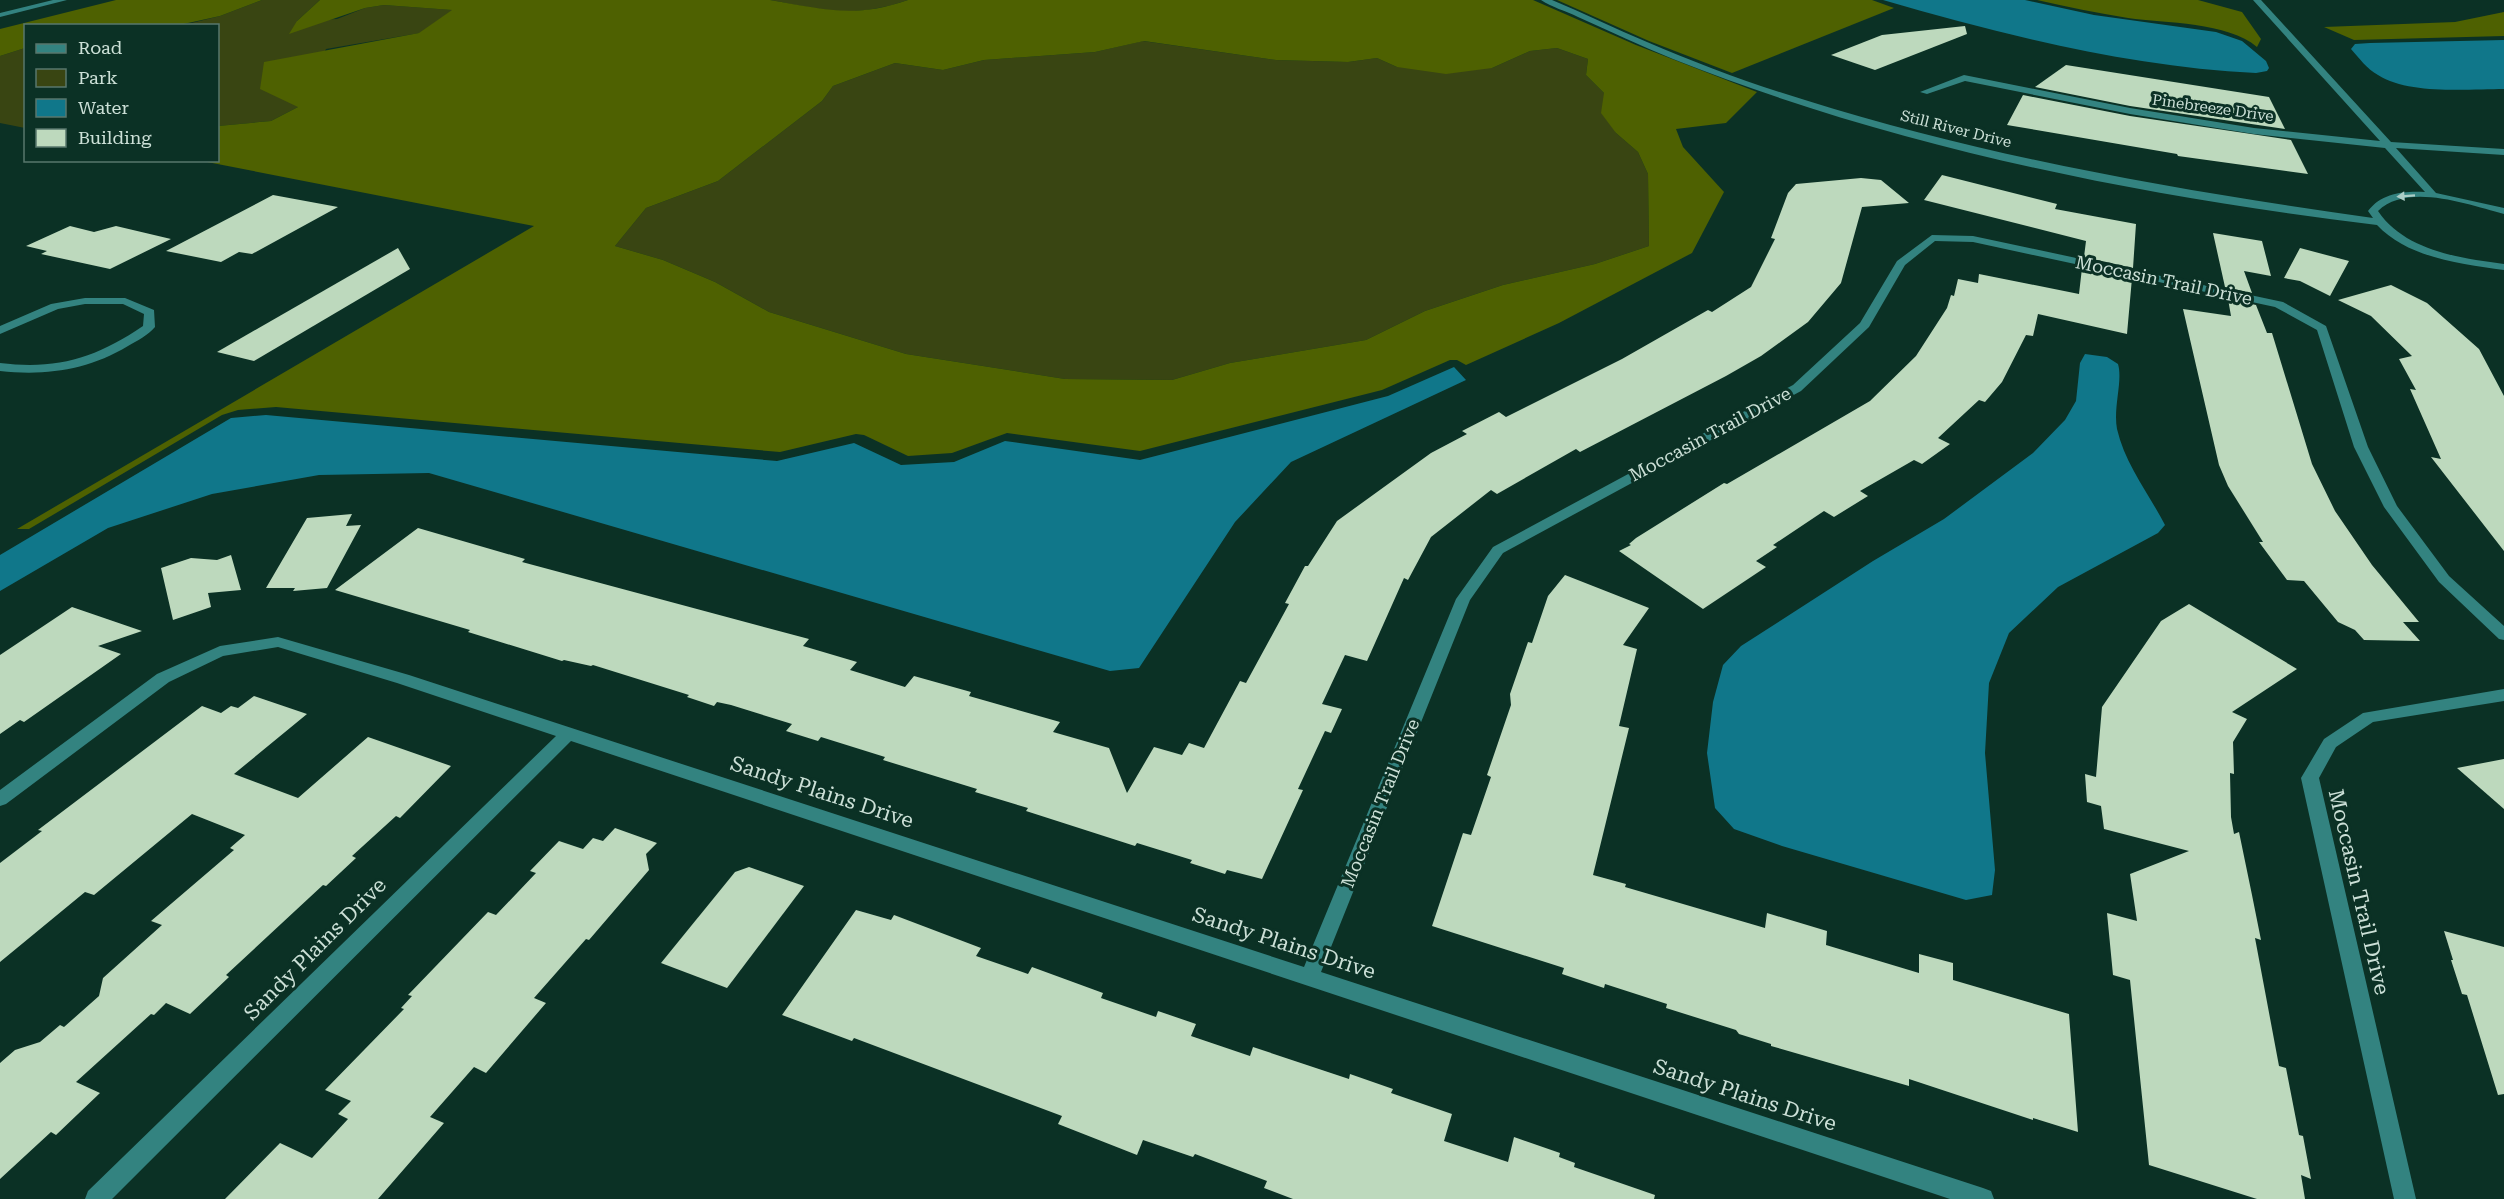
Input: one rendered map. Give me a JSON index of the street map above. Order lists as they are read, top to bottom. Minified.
{"streets":{"street":["Pinebreeze Drive","Still River Drive","Moccasin Trail Drive","Sandy Plains Drive"]},"crossings":[["Moccasin Trail Drive","Sandy Plains Drive"]],"legend":["Road","Park","Water","Building"]}
